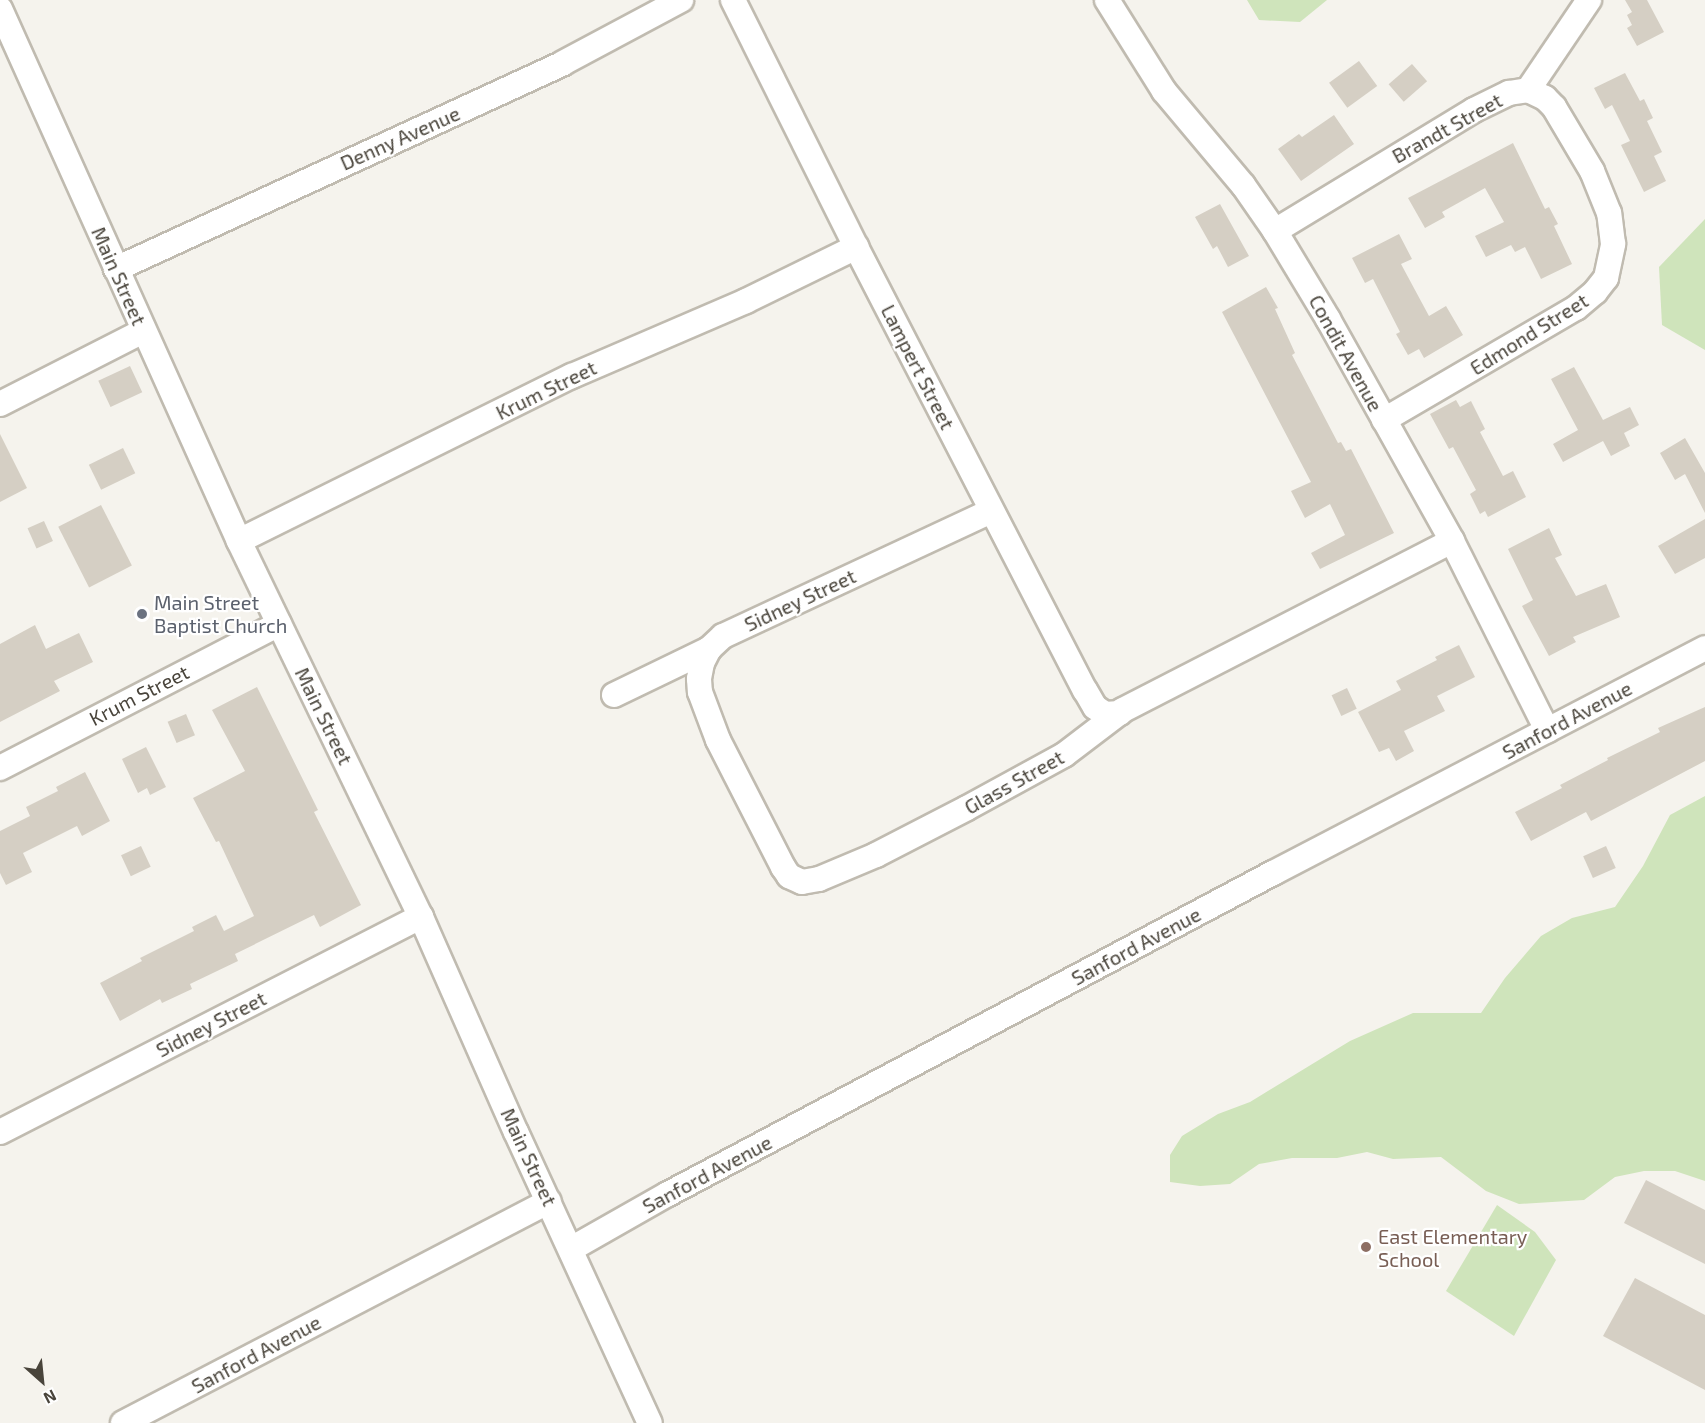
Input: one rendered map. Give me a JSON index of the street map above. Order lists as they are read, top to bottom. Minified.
{"streets":{"street":["Brandt Street","Denny Avenue","Main Street","Edmond Street","Condit Avenue","Lampert Street","Krum Street","Sidney Street","Sanford Avenue","Glass Street"]},"crossings":[["Brandt Street","Edmond Street"],["Brandt Street","Condit Avenue"],["Denny Avenue","Main Street"],["Main Street","Krum Street"],["Main Street","Sidney Street"],["Main Street","Sanford Avenue"],["Edmond Street","Condit Avenue"],["Condit Avenue","Sanford Avenue"],["Condit Avenue","Glass Street"],["Lampert Street","Krum Street"],["Lampert Street","Sidney Street"],["Lampert Street","Glass Street"],["Sidney Street","Glass Street"]],"places":["Main Street Baptist Church","East Elementary School"],"north":"bottom right"}
